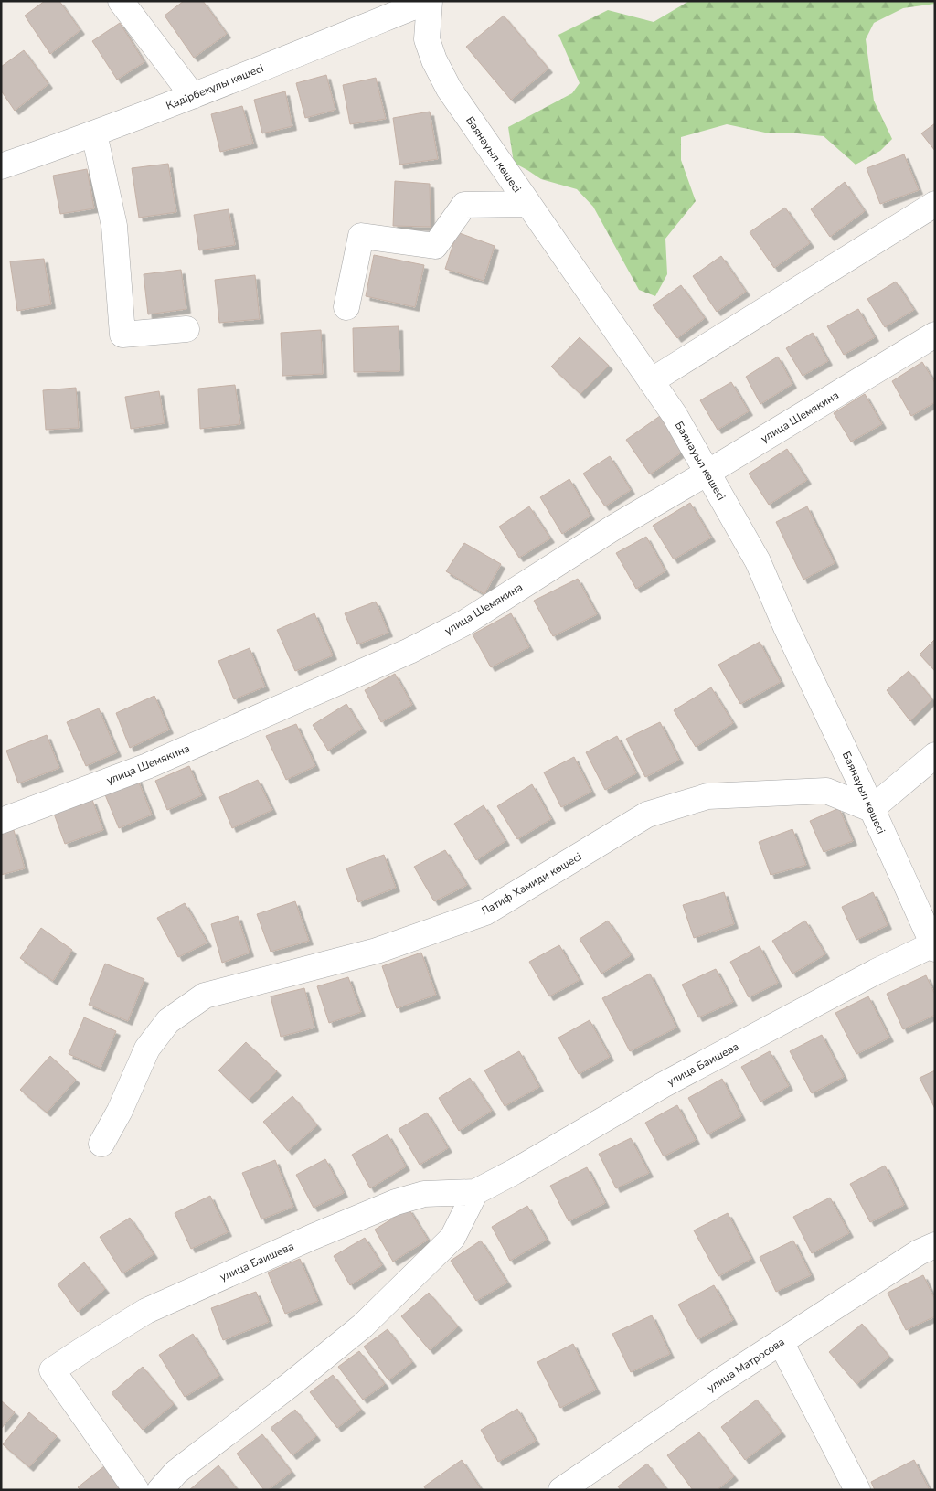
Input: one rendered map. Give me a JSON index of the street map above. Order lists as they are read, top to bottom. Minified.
{"streets":{"street":["Қадірбекұлы көшесі","Баянауыл көшесі","улица Шемякина","Латиф Хамиди көшесі","улица Баишева","улица Матросова"]},"crossings":[["Қадірбекұлы көшесі","Баянауыл көшесі"],["Баянауыл көшесі","улица Шемякина"],["Баянауыл көшесі","Латиф Хамиди көшесі"],["Баянауыл көшесі","улица Баишева"]]}
